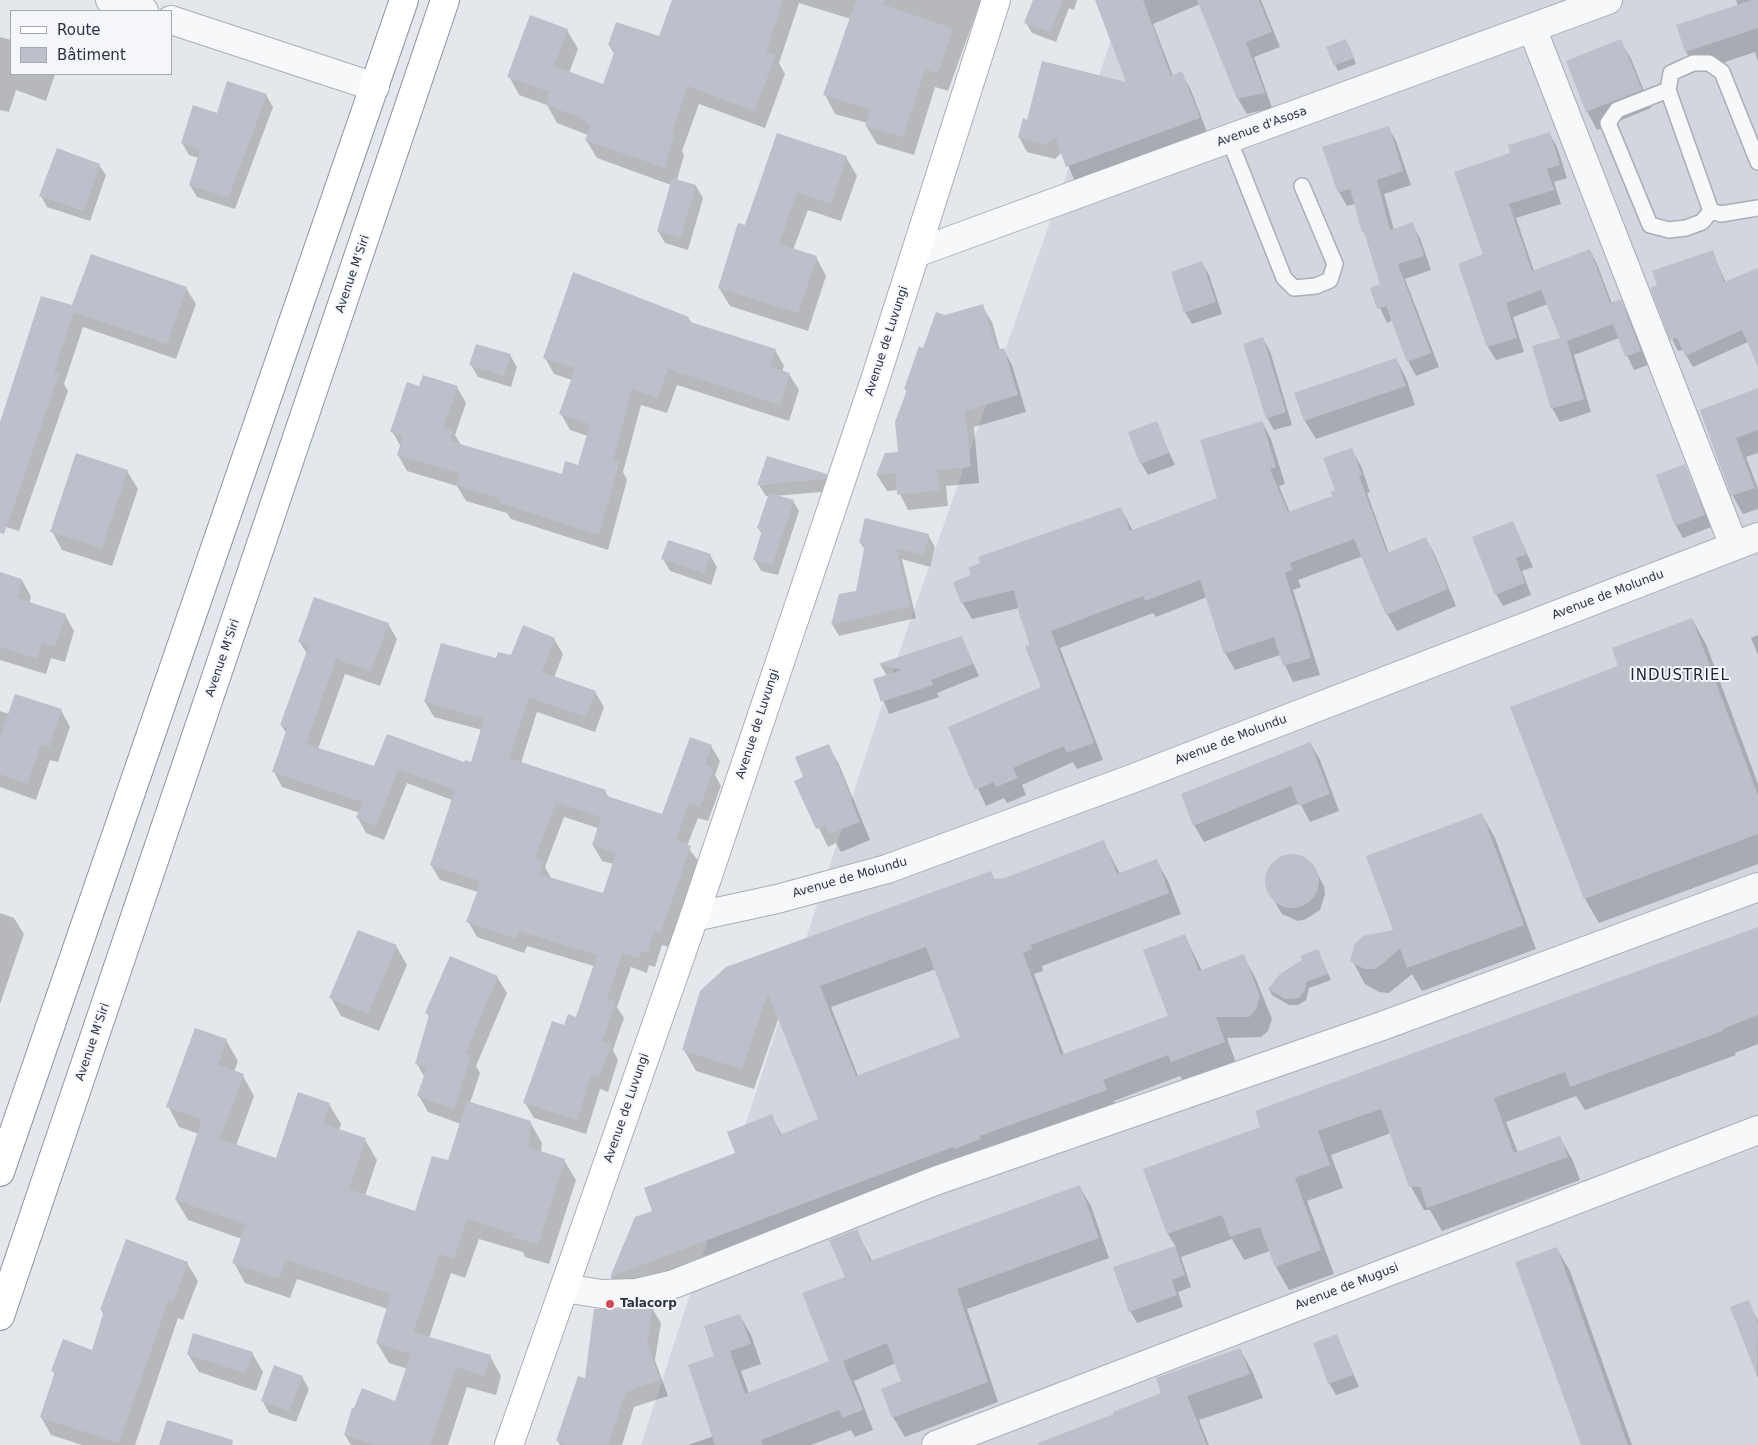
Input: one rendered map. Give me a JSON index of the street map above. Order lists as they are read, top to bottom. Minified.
{"streets":{"main road":["Avenue M'Siri","Avenue de Luvungi"],"street":["Avenue d'Asosa","Avenue de Molundu","Avenue de Mugusi"]},"crossings":[["Avenue d'Asosa","Avenue de Luvungi"],["Avenue de Luvungi","Avenue de Molundu"]],"districts":["INDUSTRIEL"],"places":["Talacorp"],"legend":["Route","Bâtiment"]}
